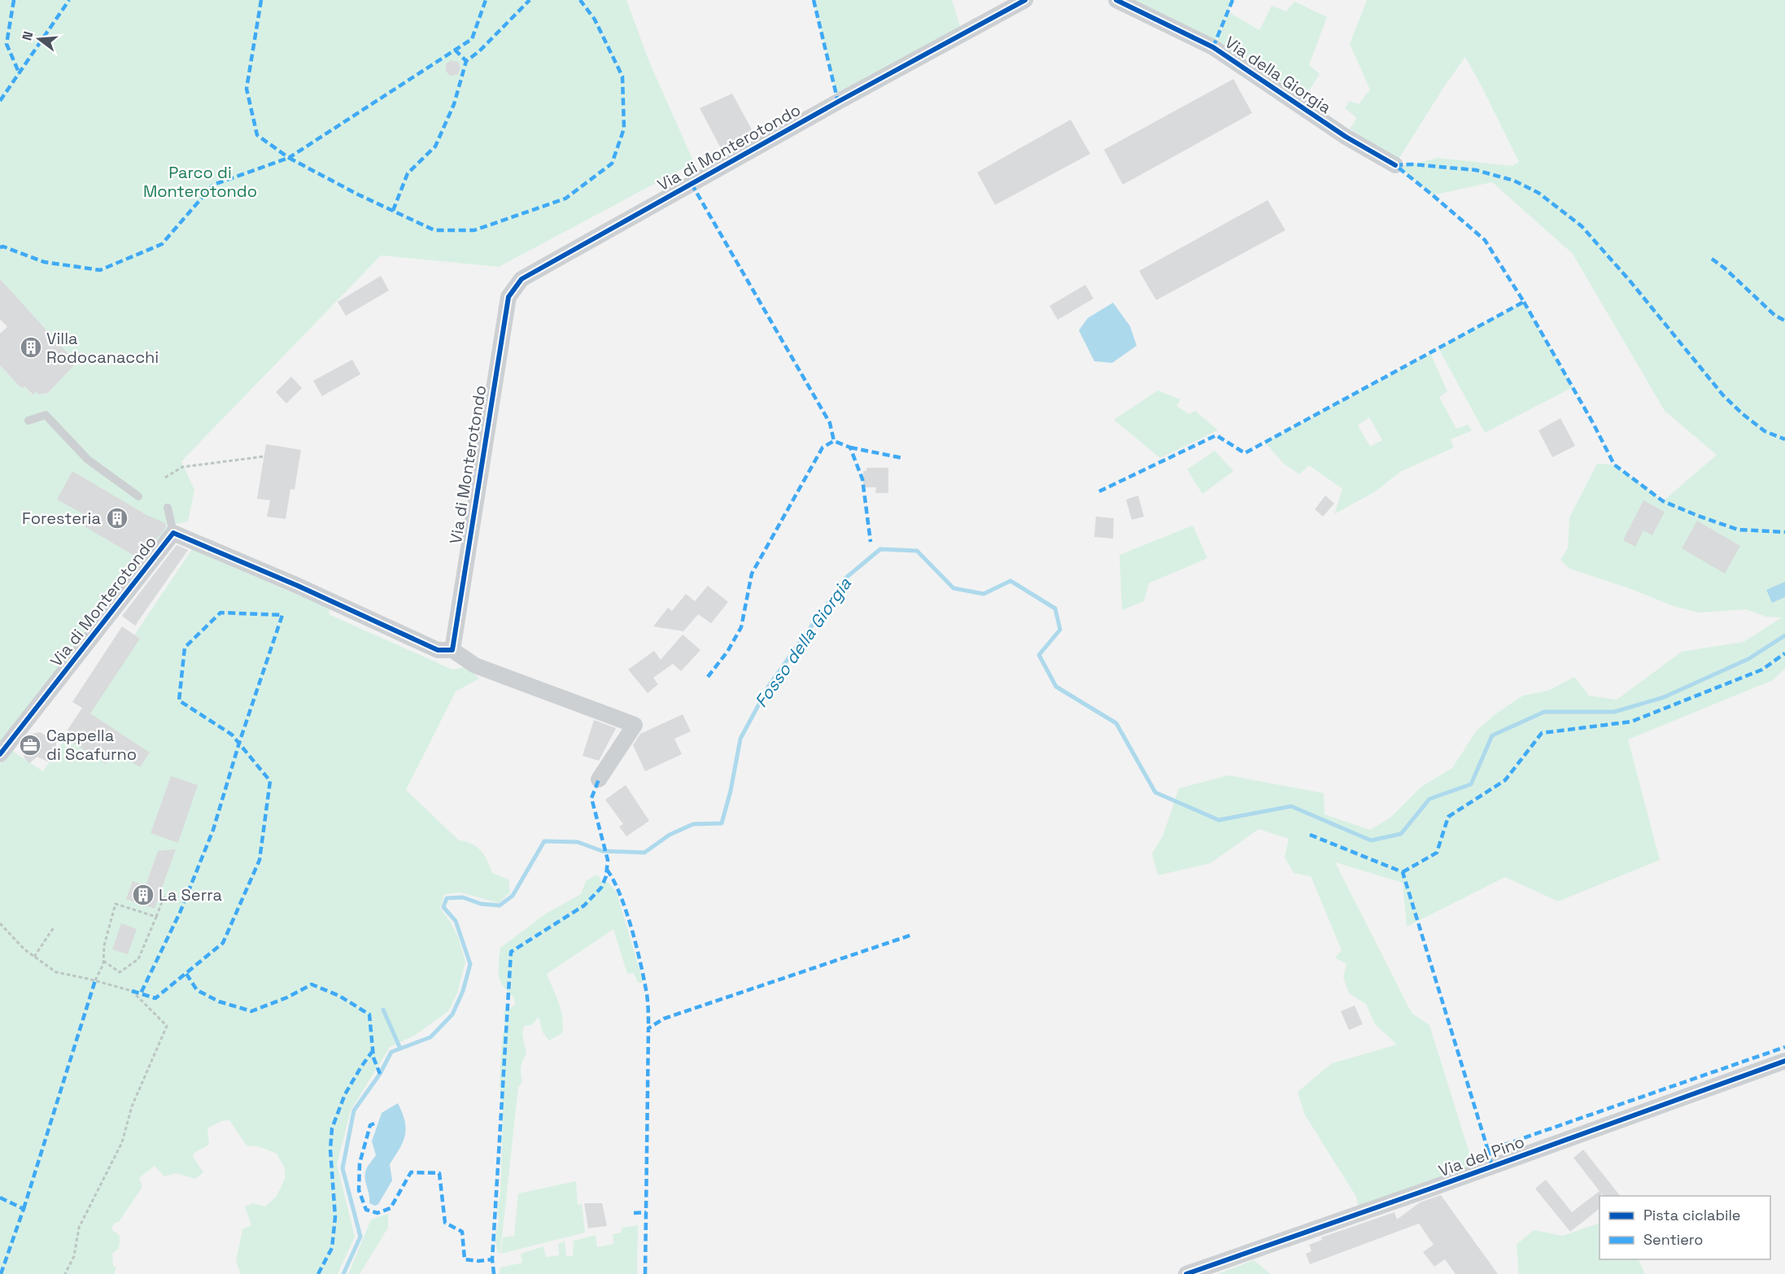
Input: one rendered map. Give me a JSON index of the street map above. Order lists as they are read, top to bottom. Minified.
{"streets":{"street":["Via della Giorgia","Via di Monterotondo","Via del Pino"]},"water":["Fosso della Giorgia"],"parks":["Parco di Monterotondo"],"places":{"building":["Villa Rodocanacchi","Foresteria","La Serra"],"office":["Cappella di Scafurno"]},"legend":["Pista ciclabile","Sentiero"],"north":"left"}
